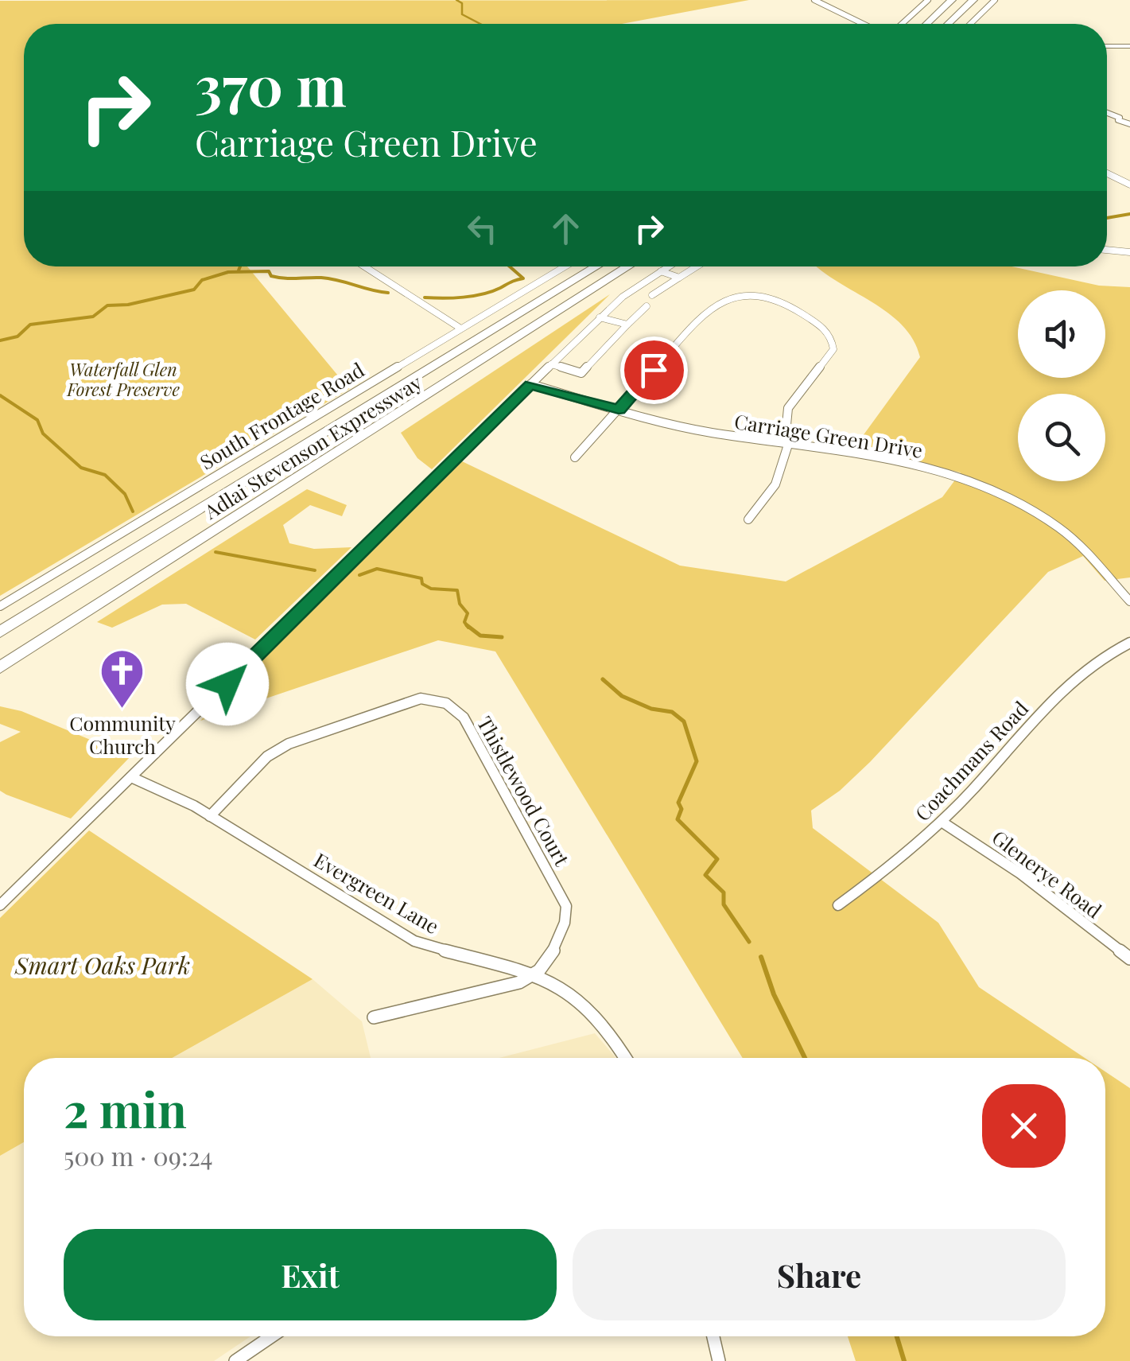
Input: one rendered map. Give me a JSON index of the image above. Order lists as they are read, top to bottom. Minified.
{"streets":{"highway":["Adlai Stevenson Expressway"],"street":["South Frontage Road","Carriage Green Drive","Coachmans Road","Thistlewood Court","Glenerye Road","Evergreen Lane"]},"crossings":[["Coachmans Road","Glenerye Road"],["Thistlewood Court","Evergreen Lane"]],"parks":["Waterfall Glen Forest Preserve","Smart Oaks Park"],"places":{"church":["Community Church"]},"page":{"turn":["370 m","Carriage Green Drive"],"heading":["2 min","500 m · 09:24"],"buttons":["Exit","Share"]}}
